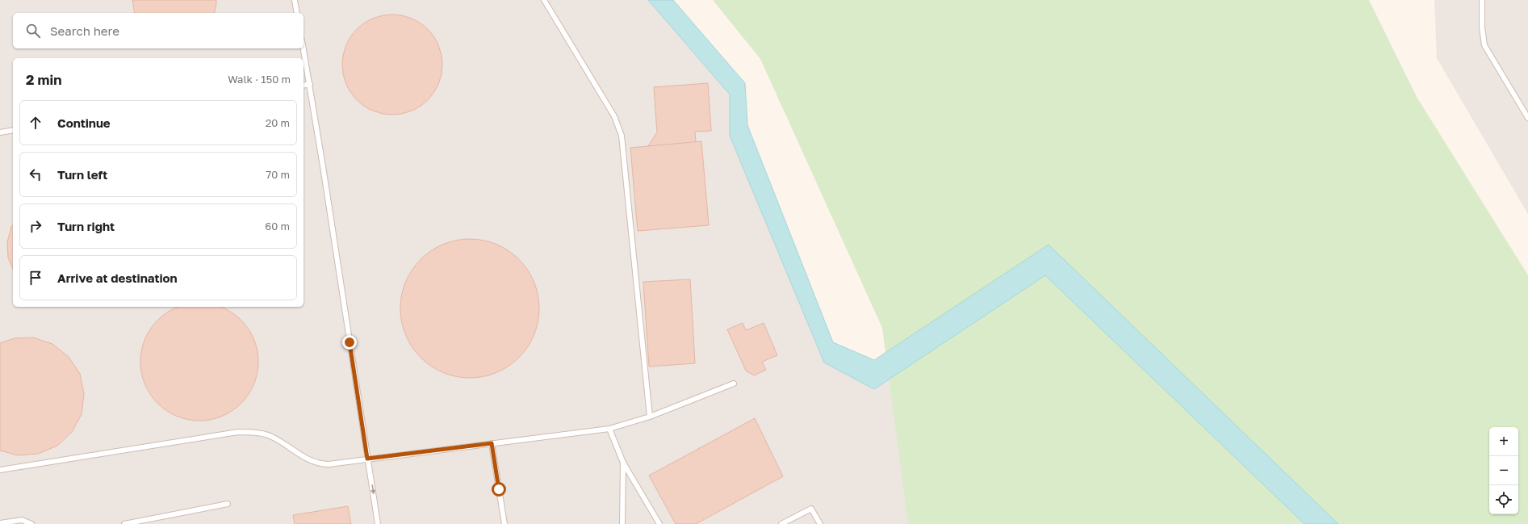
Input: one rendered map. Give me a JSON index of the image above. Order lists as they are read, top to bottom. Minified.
{"page":{"search":"Search here","heading":["2 min","Walk · 150 m"],"list":[["Continue","20 m"],["Turn left","70 m"],["Turn right","60 m"],"Arrive at destination"],"map_buttons":["+","−"]}}
